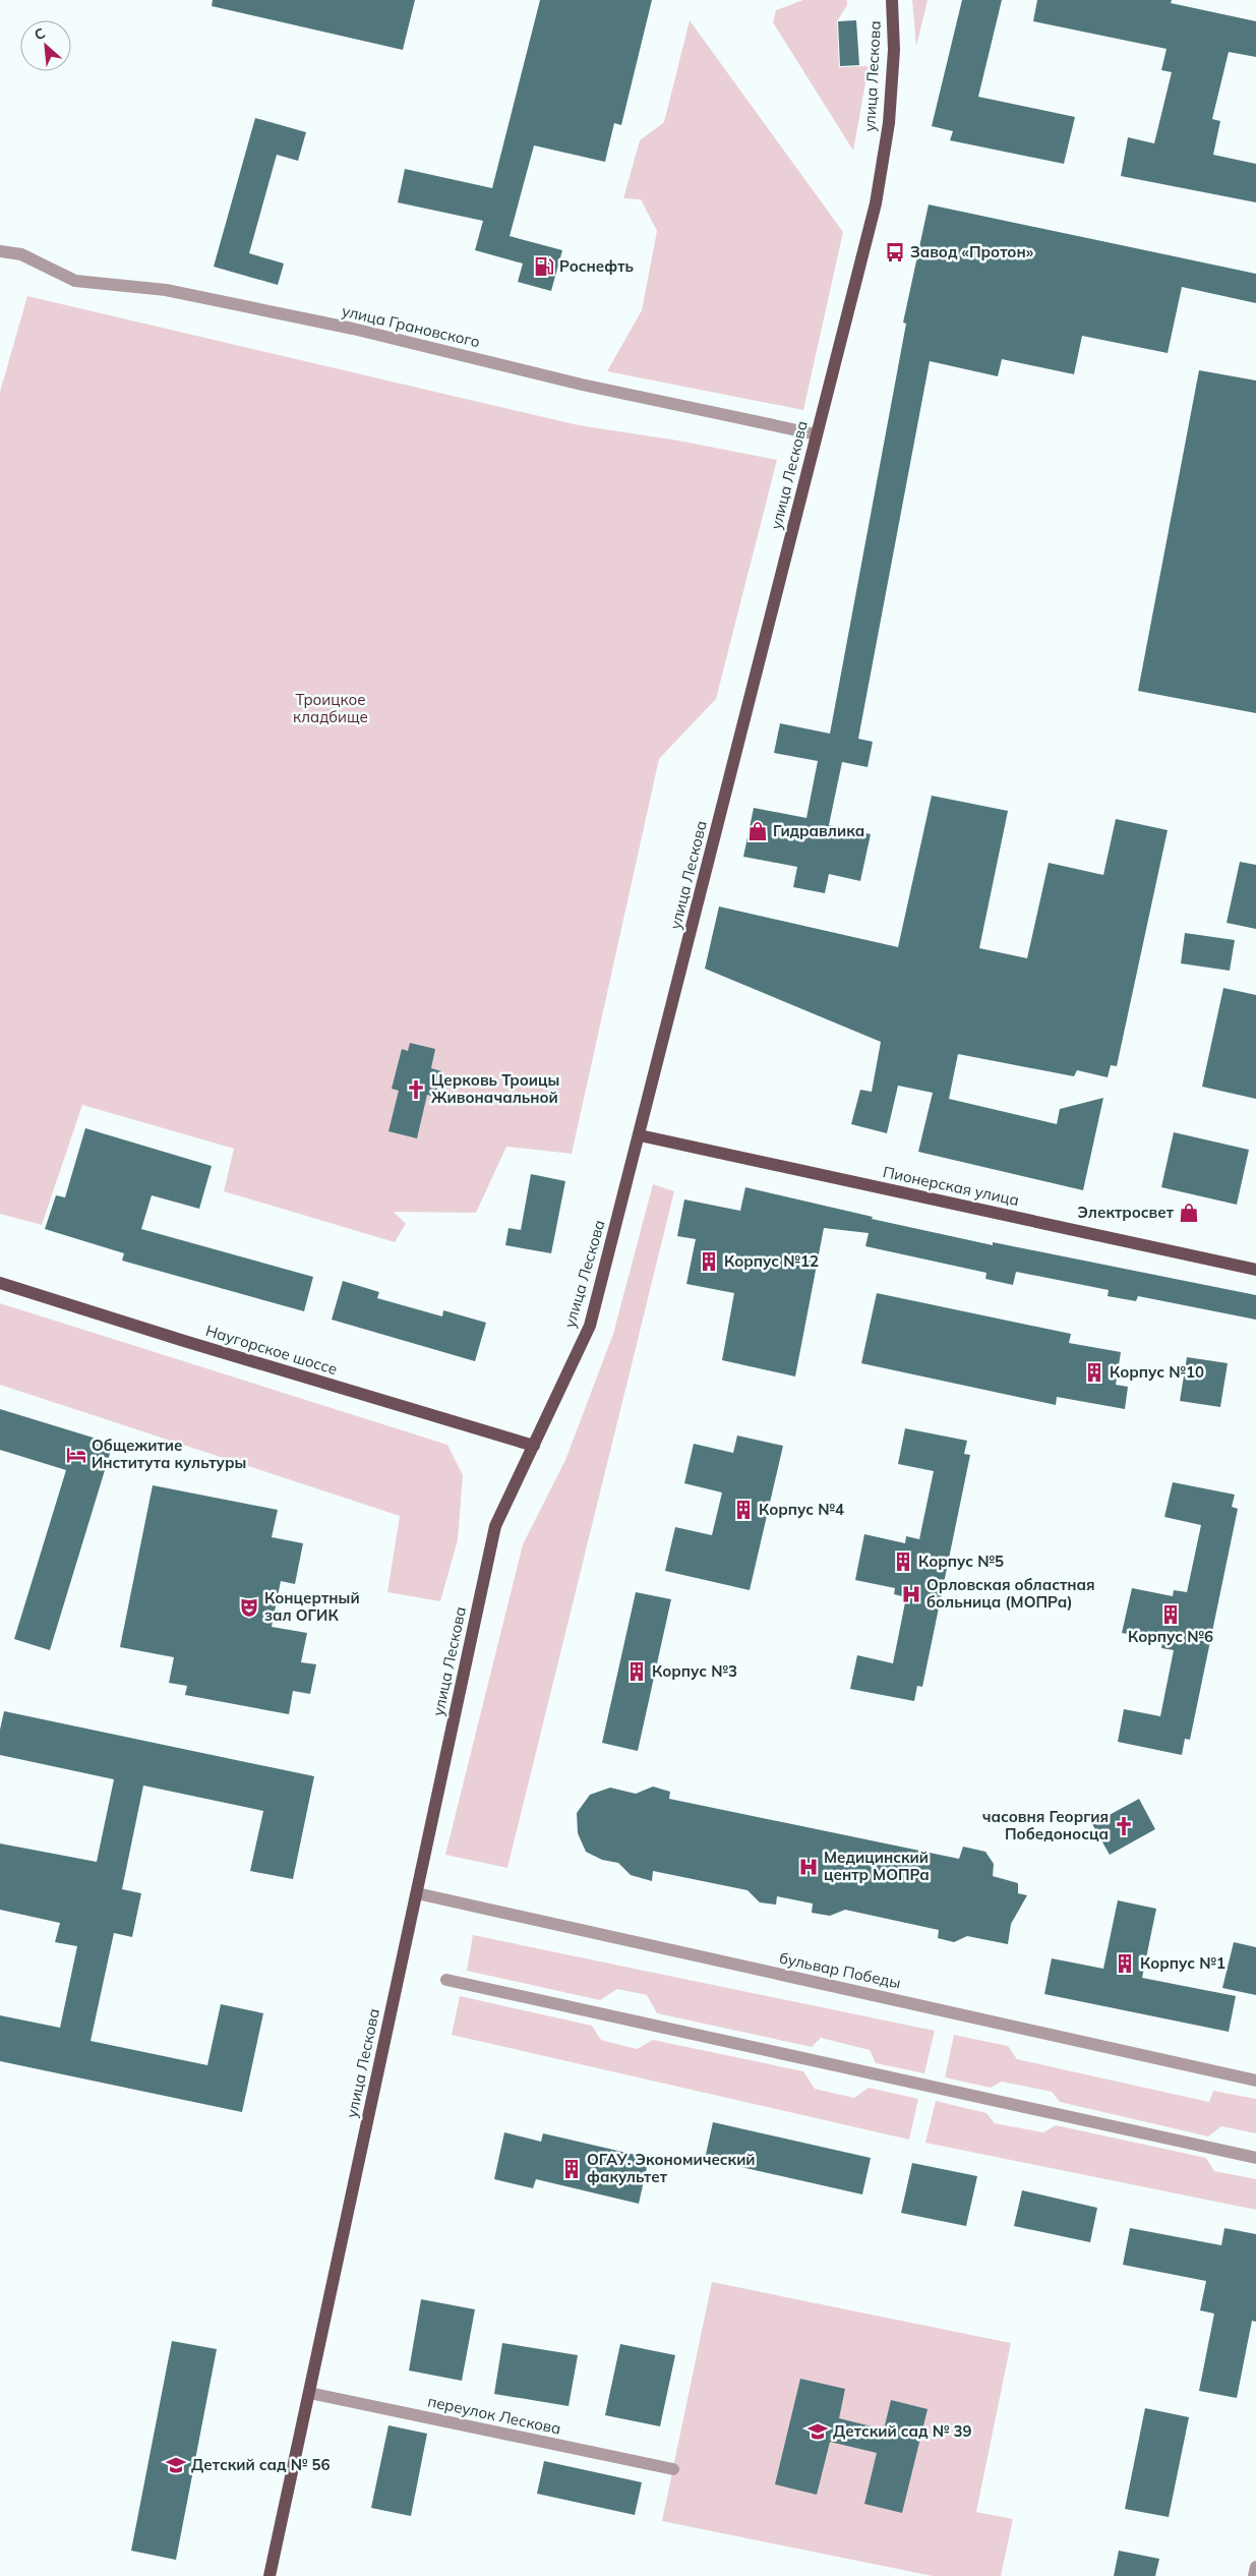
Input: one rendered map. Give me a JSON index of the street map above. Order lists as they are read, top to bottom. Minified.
{"streets":{"main road":["улица Лескова","Пионерская улица","Наугорское шоссе"],"street":["улица Грановского","бульвар Победы","переулок Лескова"]},"crossings":[["улица Лескова","улица Грановского"],["улица Лескова","Пионерская улица"],["улица Лескова","Наугорское шоссе"],["улица Лескова","бульвар Победы"],["улица Лескова","переулок Лескова"]],"parks":["Троицкое кладбище"],"places":{"bus stop":["Завод «Протон»"],"fuel station":["Роснефть"],"shop":["Гидравлика","Электросвет"],"church":["Церковь Троицы Живоначальной","часовня Георгия Победоносца"],"building":["Корпус №12","Корпус №10","Корпус №4","Корпус №5","Корпус №6","Корпус №3","Корпус №1","ОГАУ. Экономический факультет"],"hotel":["Общежитие Института культуры"],"hospital":["Орловская областная больница (МОПРа)","Медицинский центр МОПРа"],"theatre":["Концертный зал ОГИК"],"school or university":["Детский сад № 39","Детский сад № 56"]},"north":"top left"}
